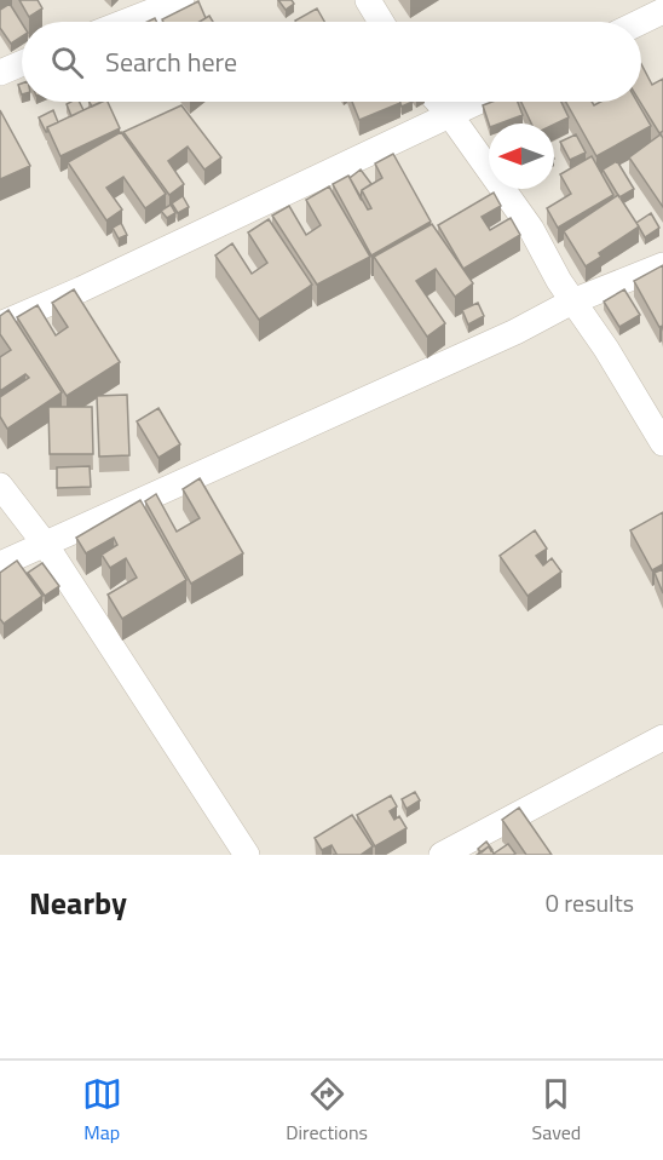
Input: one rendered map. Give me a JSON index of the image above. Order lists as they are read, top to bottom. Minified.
{"north":"left","page":{"search":"Search here","heading":["Nearby","0 results"],"nav":["Map","Directions","Saved"]}}
